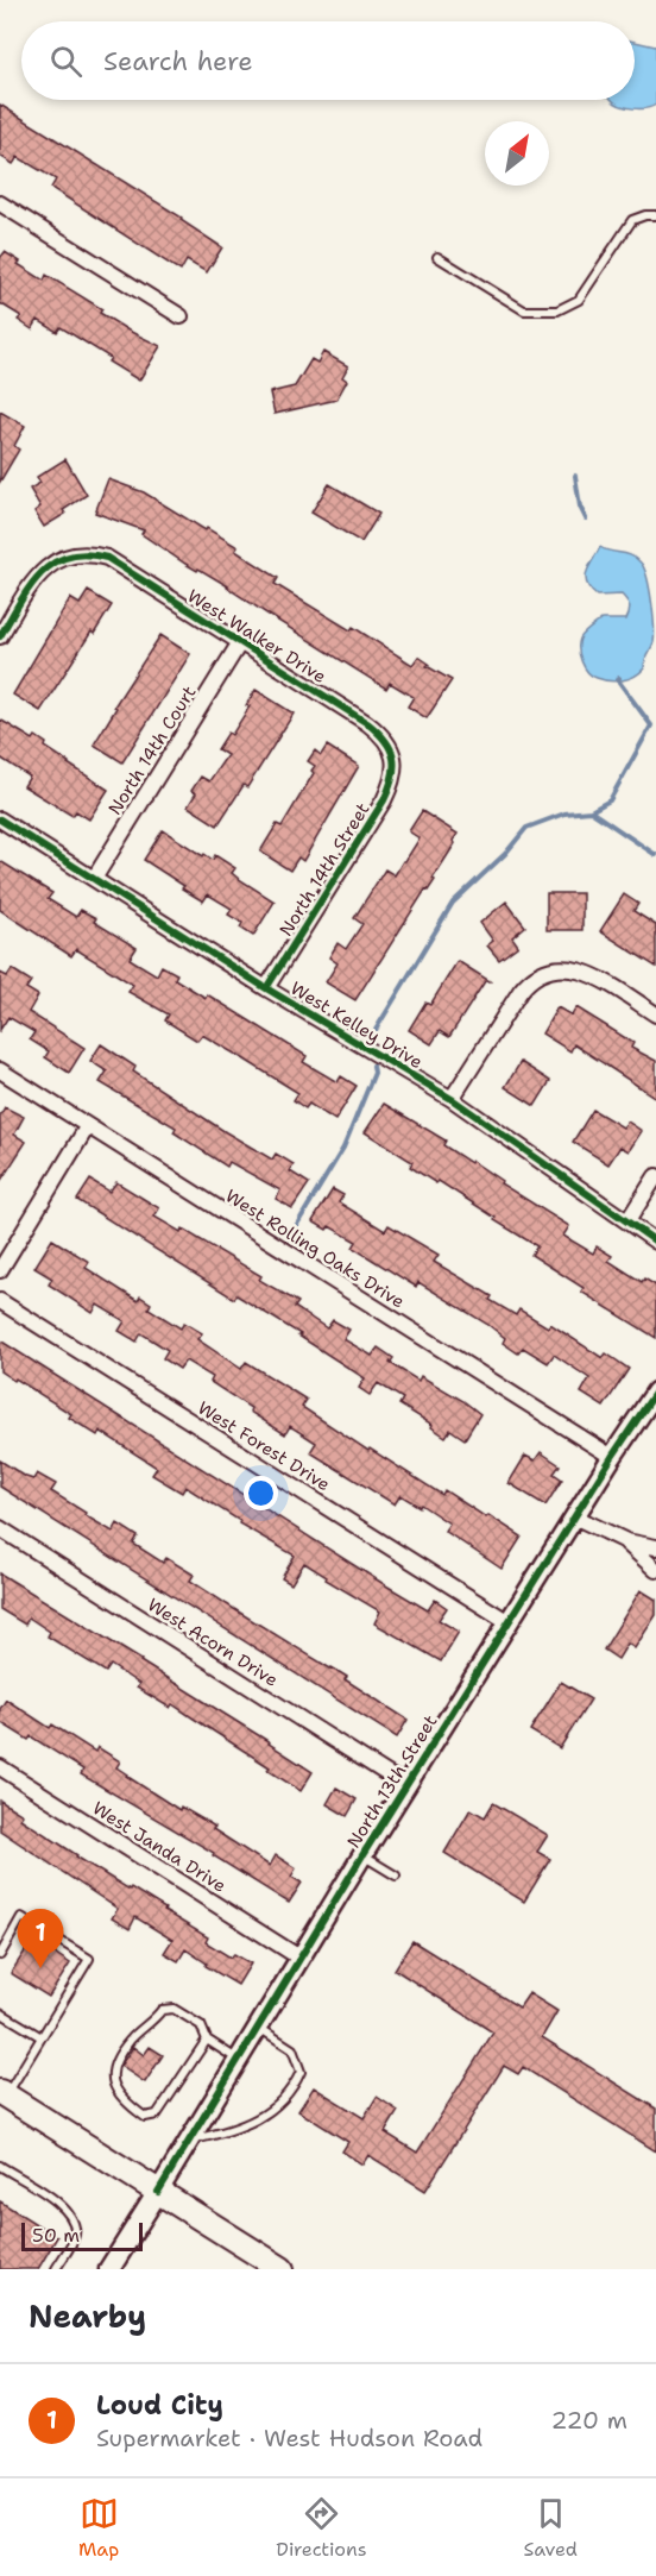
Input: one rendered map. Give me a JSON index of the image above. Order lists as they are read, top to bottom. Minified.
{"streets":{"main road":["North 13th Street"],"street":["West Walker Drive","North 14th Court","North 14th Street","West Kelley Drive","West Rolling Oaks Drive","West Forest Drive","West Acorn Drive","West Janda Drive"]},"crossings":[["West Walker Drive","North 14th Court"],["West Walker Drive","North 14th Street"],["North 14th Court","West Kelley Drive"],["North 14th Street","West Kelley Drive"],["West Rolling Oaks Drive","North 13th Street"],["West Forest Drive","North 13th Street"],["West Acorn Drive","North 13th Street"],["North 13th Street","West Janda Drive"]],"scale_bar":"50 m","north":"top right","page":{"search":"Search here","pins":"1","scale":"50 m","heading":"Nearby","list":[{"mark":"1","name":"Loud City","note":"Supermarket · West Hudson Road","value":"220 m"}],"nav":["Map","Directions","Saved"]}}
